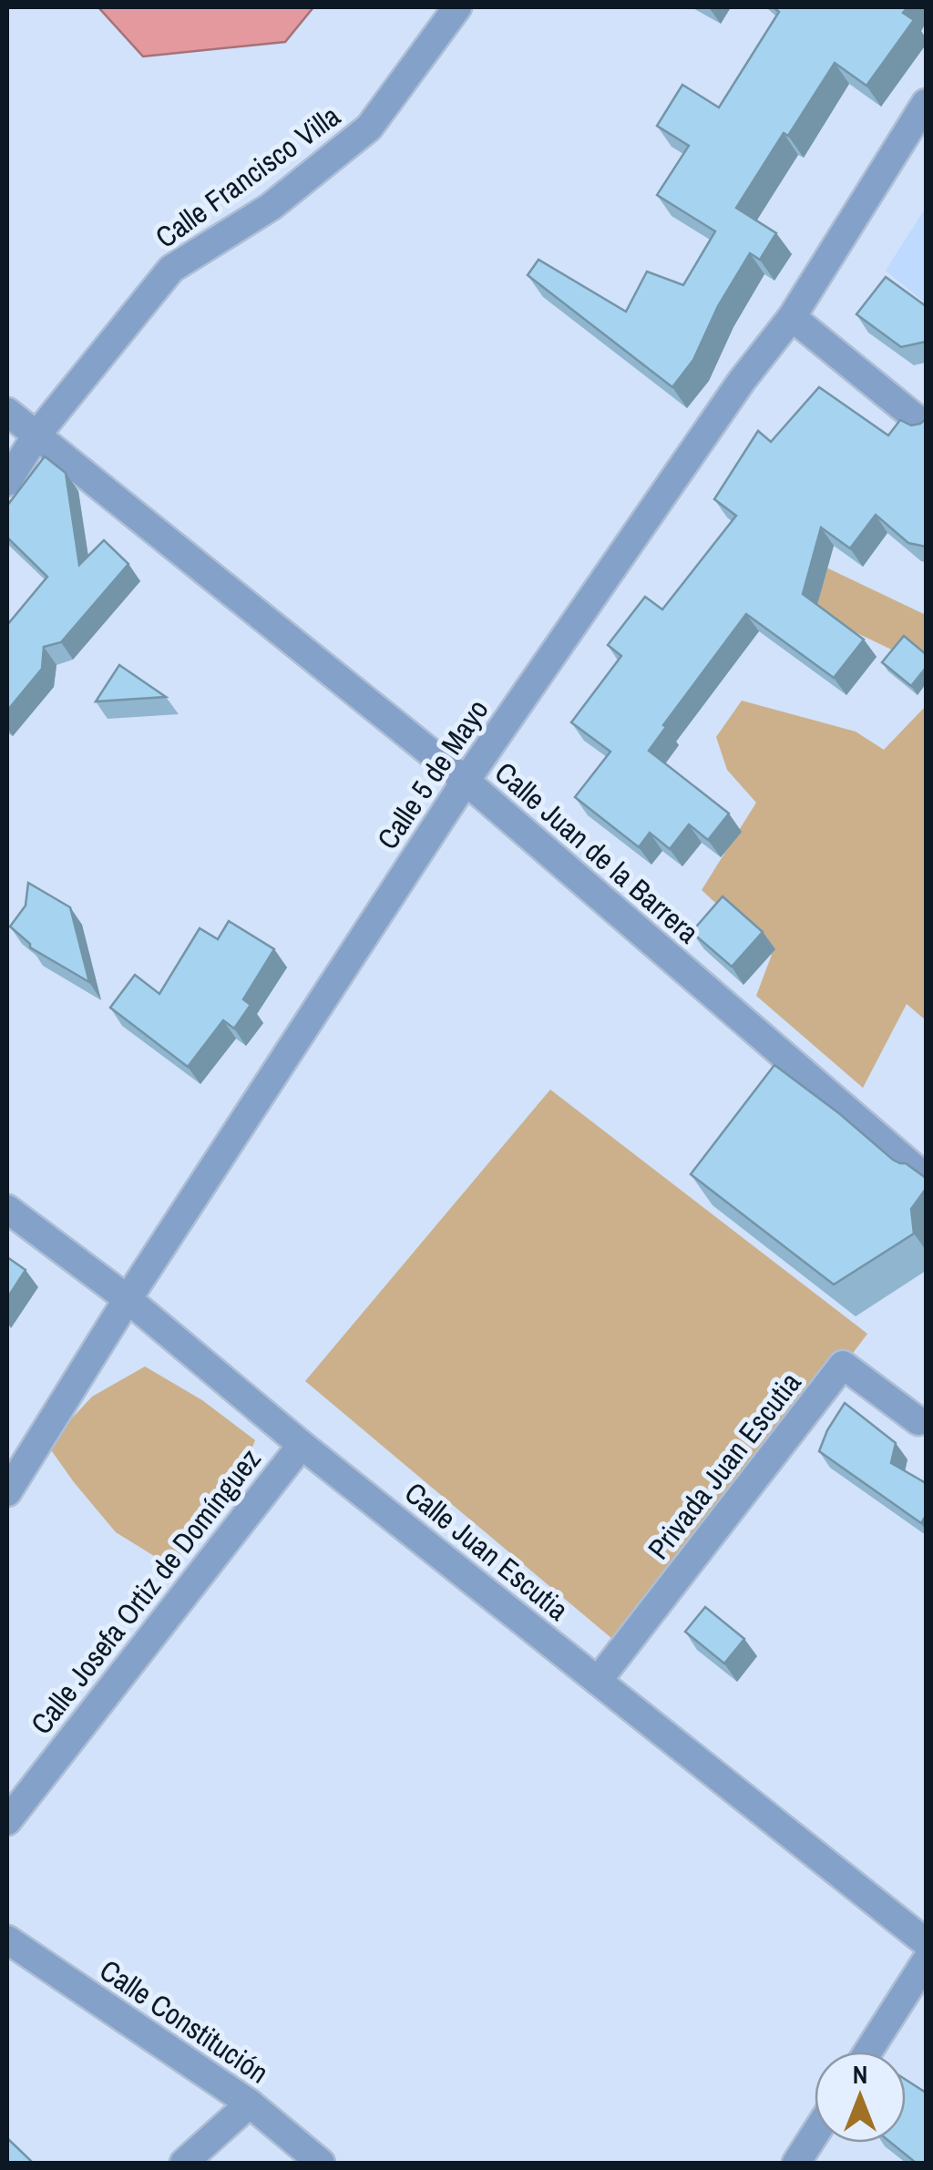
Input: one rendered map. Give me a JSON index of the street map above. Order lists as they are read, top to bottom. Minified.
{"streets":{"street":["Calle Francisco Villa","Calle 5 de Mayo","Calle Juan de la Barrera","Privada Juan Escutia","Calle Juan Escutia","Calle Josefa Ortiz de Domínguez","Calle Constitución"]},"crossings":[["Calle Francisco Villa","Calle Juan de la Barrera"],["Calle 5 de Mayo","Calle Juan de la Barrera"],["Calle 5 de Mayo","Calle Juan Escutia"],["Privada Juan Escutia","Calle Juan Escutia"],["Calle Juan Escutia","Calle Josefa Ortiz de Domínguez"]],"north":"top"}
